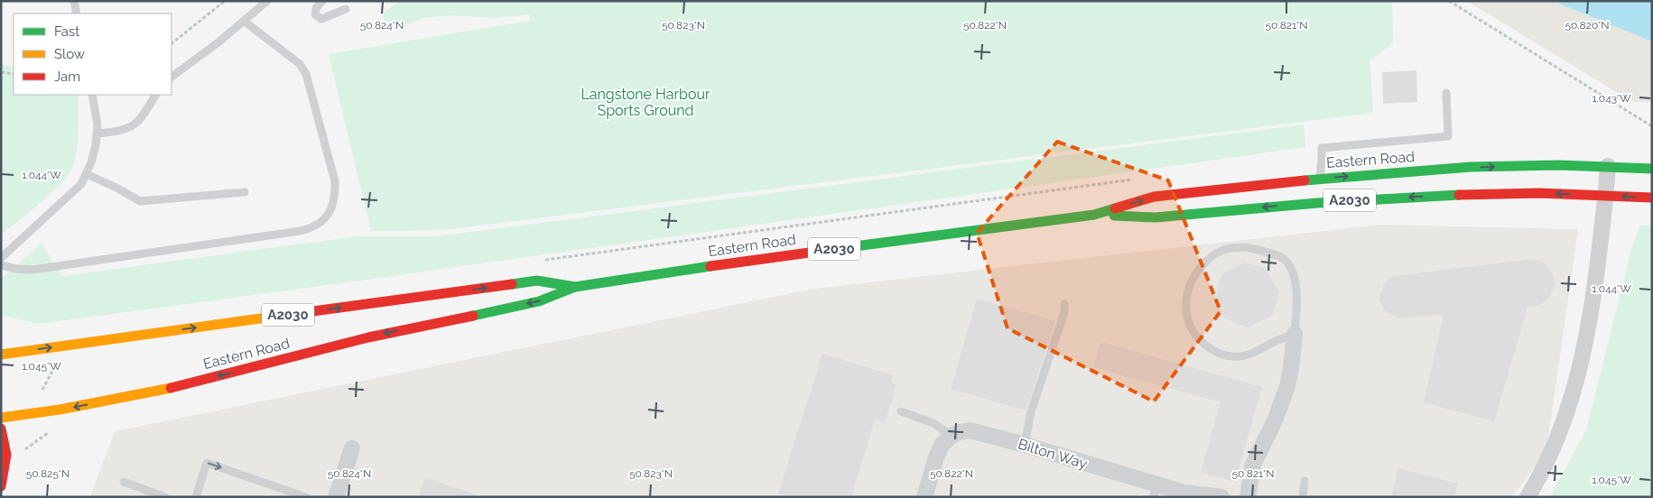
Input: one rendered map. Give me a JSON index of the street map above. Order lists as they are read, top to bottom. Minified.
{"streets":{"main road":["Eastern Road","A2030"],"street":["Bilton Way"]},"parks":["Langstone Harbour Sports Ground"],"legend":["Fast","Slow","Jam"],"coordinates":["50.824°N","50.823°N","50.822°N","50.821°N","50.820°N","1.043°W","1.044°W","1.045°W","50.825°N"]}
